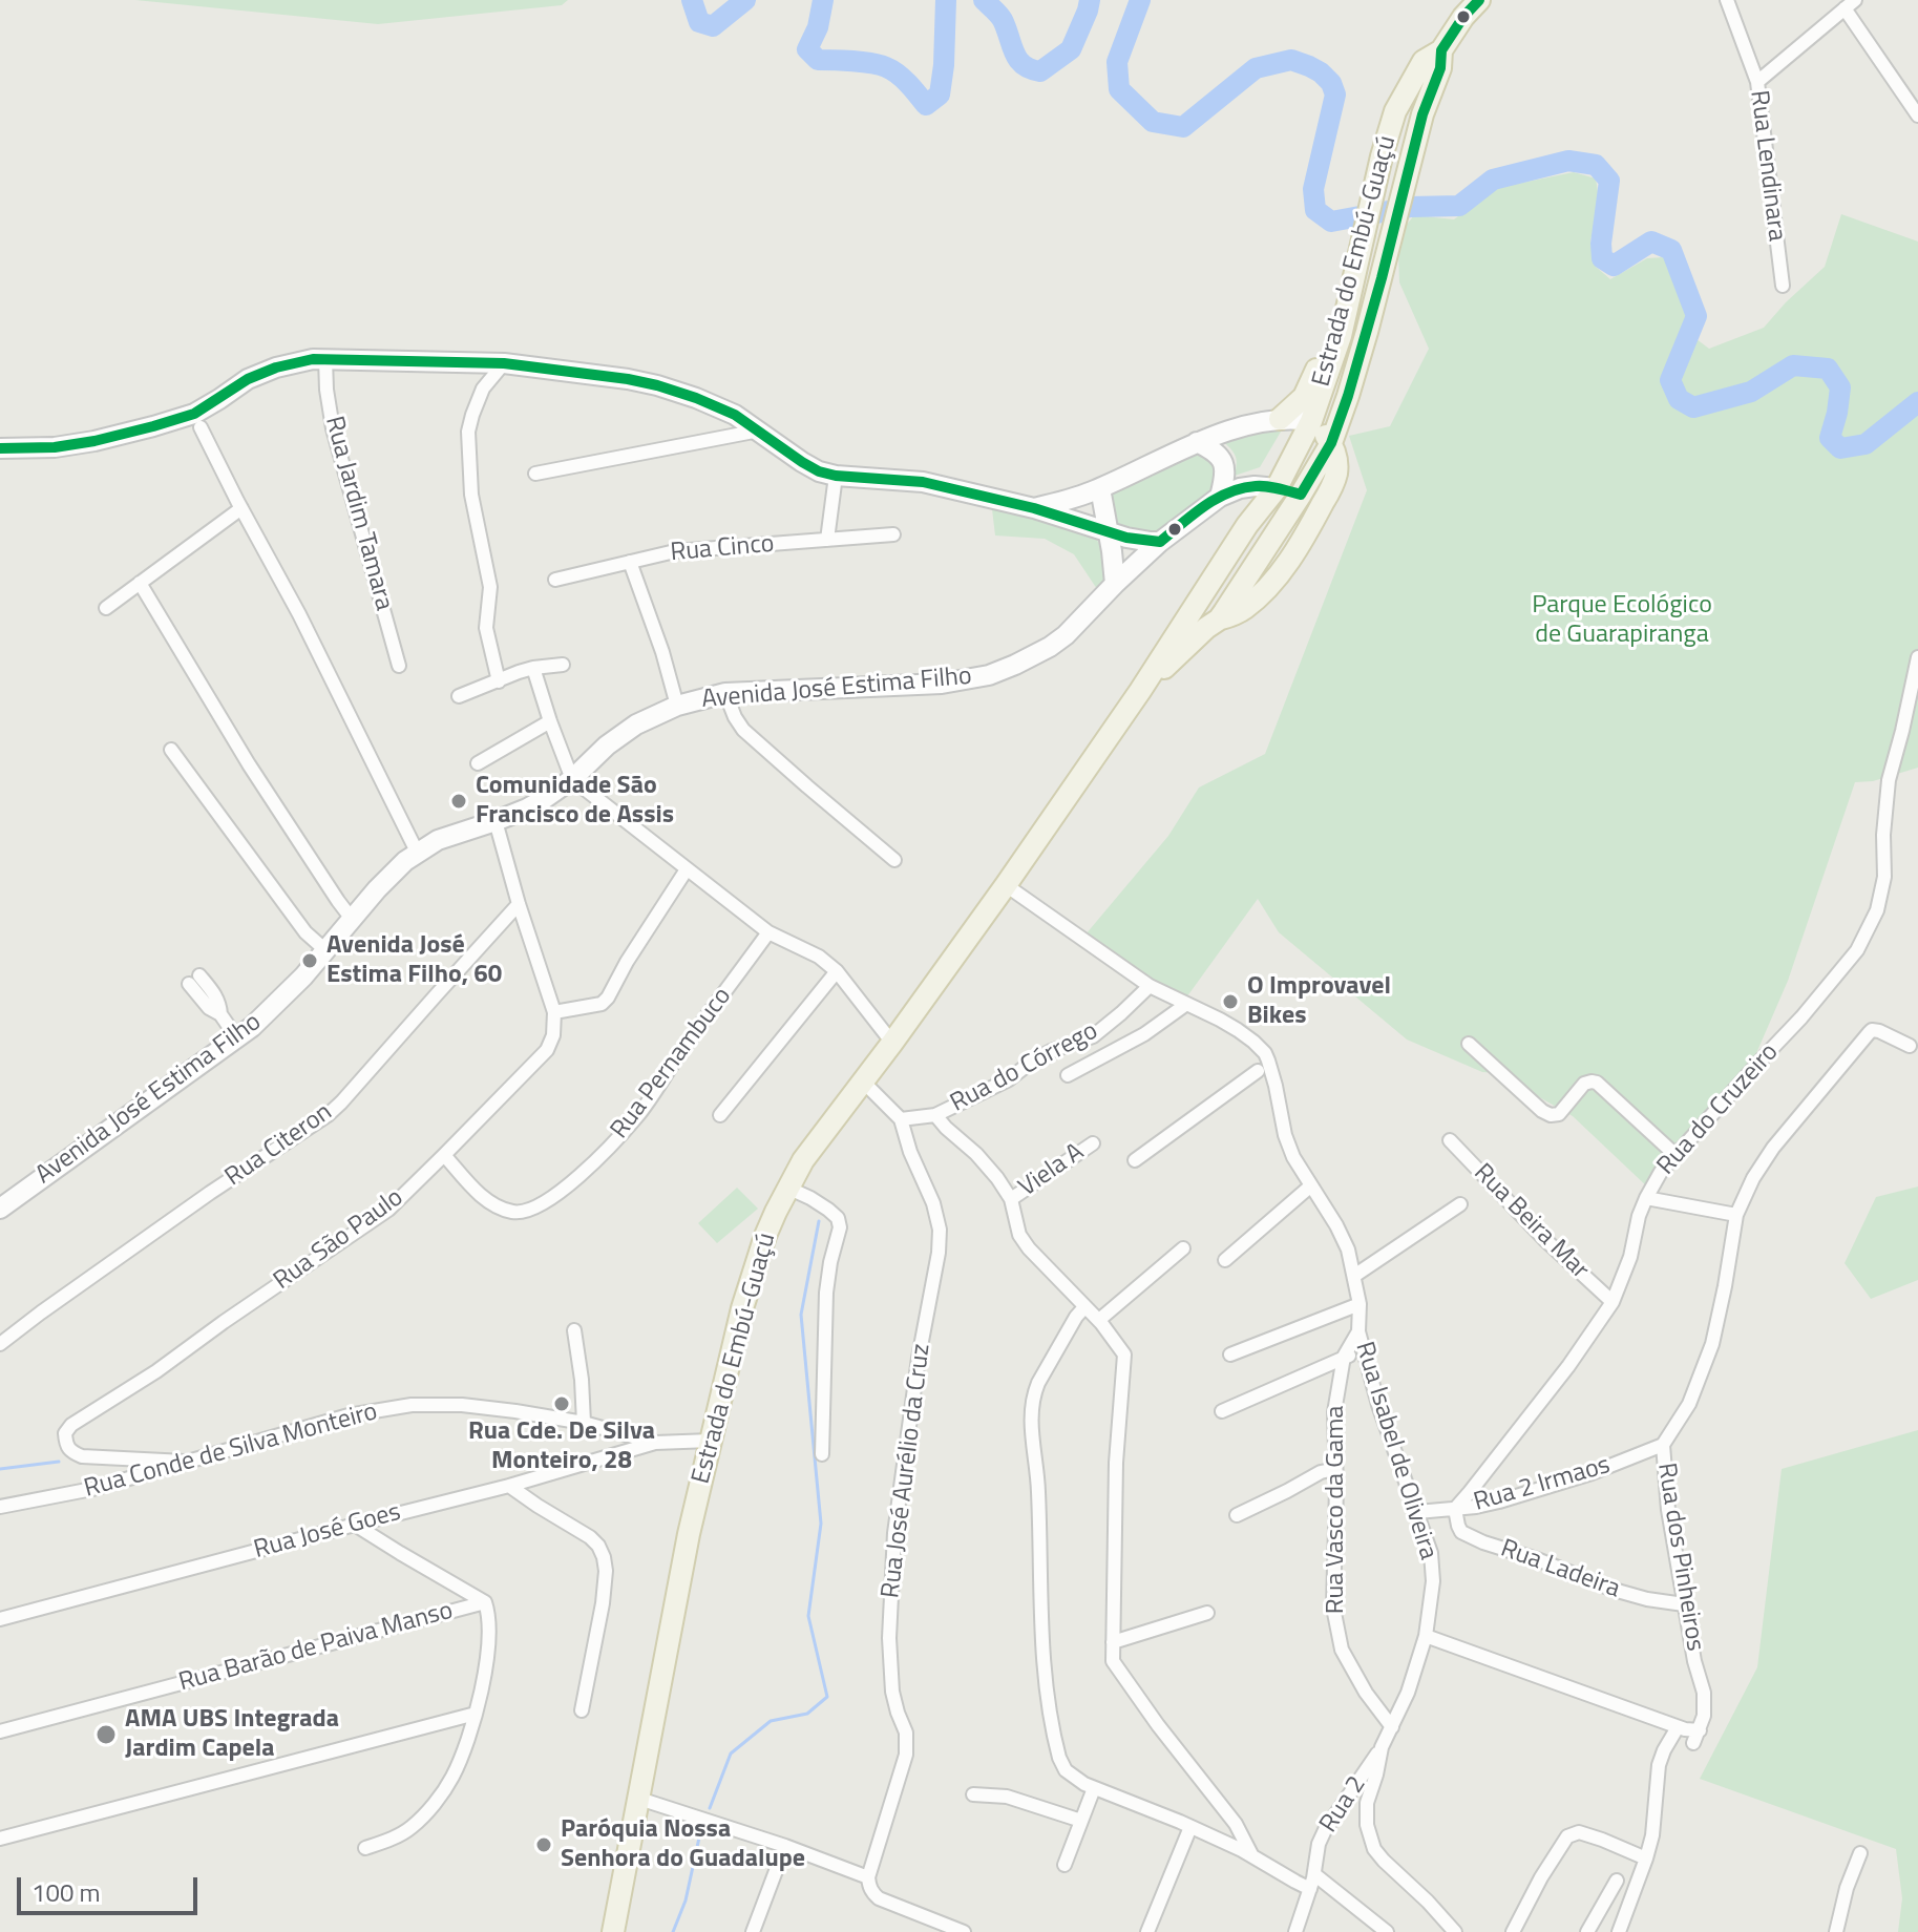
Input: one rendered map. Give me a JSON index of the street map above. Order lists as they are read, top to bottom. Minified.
{"streets":{"main road":["Estrada do Embú-Guaçú"],"street":["Rua Lendinara","Rua Jardim Tamara","Rua Cinco","Avenida José Estima Filho","Rua Pernambuco","Rua do Córrego","Rua do Cruzeiro","Rua Citeron","Viela A","Rua Beira Mar","Rua São Paulo","Rua Conde de Silva Monteiro","Rua Isabel de Oliveira","Rua José Aurélio da Cruz","Rua 2 Irmaos","Rua Vasco da Gama","Rua José Goes","Rua dos Pinheiros","Rua Ladeira","Rua Barão de Paiva Manso","Rua 2"]},"crossings":[["Estrada do Embú-Guaçú","Avenida José Estima Filho"],["Estrada do Embú-Guaçú","Rua Conde de Silva Monteiro"],["Estrada do Embú-Guaçú","Rua José Aurélio da Cruz"],["Rua Pernambuco","Rua São Paulo"],["Rua do Córrego","Rua José Aurélio da Cruz"],["Rua do Cruzeiro","Rua Beira Mar"],["Rua do Cruzeiro","Rua 2 Irmaos"],["Rua do Cruzeiro","Rua Ladeira"],["Rua São Paulo","Rua Conde de Silva Monteiro"],["Rua Conde de Silva Monteiro","Rua José Goes"],["Rua Isabel de Oliveira","Rua 2 Irmaos"],["Rua Isabel de Oliveira","Rua Vasco da Gama"],["Rua Isabel de Oliveira","Rua 2"],["Rua 2 Irmaos","Rua dos Pinheiros"],["Rua 2 Irmaos","Rua Ladeira"],["Rua dos Pinheiros","Rua Ladeira"]],"parks":["Parque Ecológico de Guarapiranga"],"places":["Comunidade São Francisco de Assis","Avenida José Estima Filho, 60","O Improvavel Bikes","Rua Cde. De Silva Monteiro, 28","AMA UBS Integrada Jardim Capela","Paróquia Nossa Senhora do Guadalupe"],"scale_bar":"100 m"}
